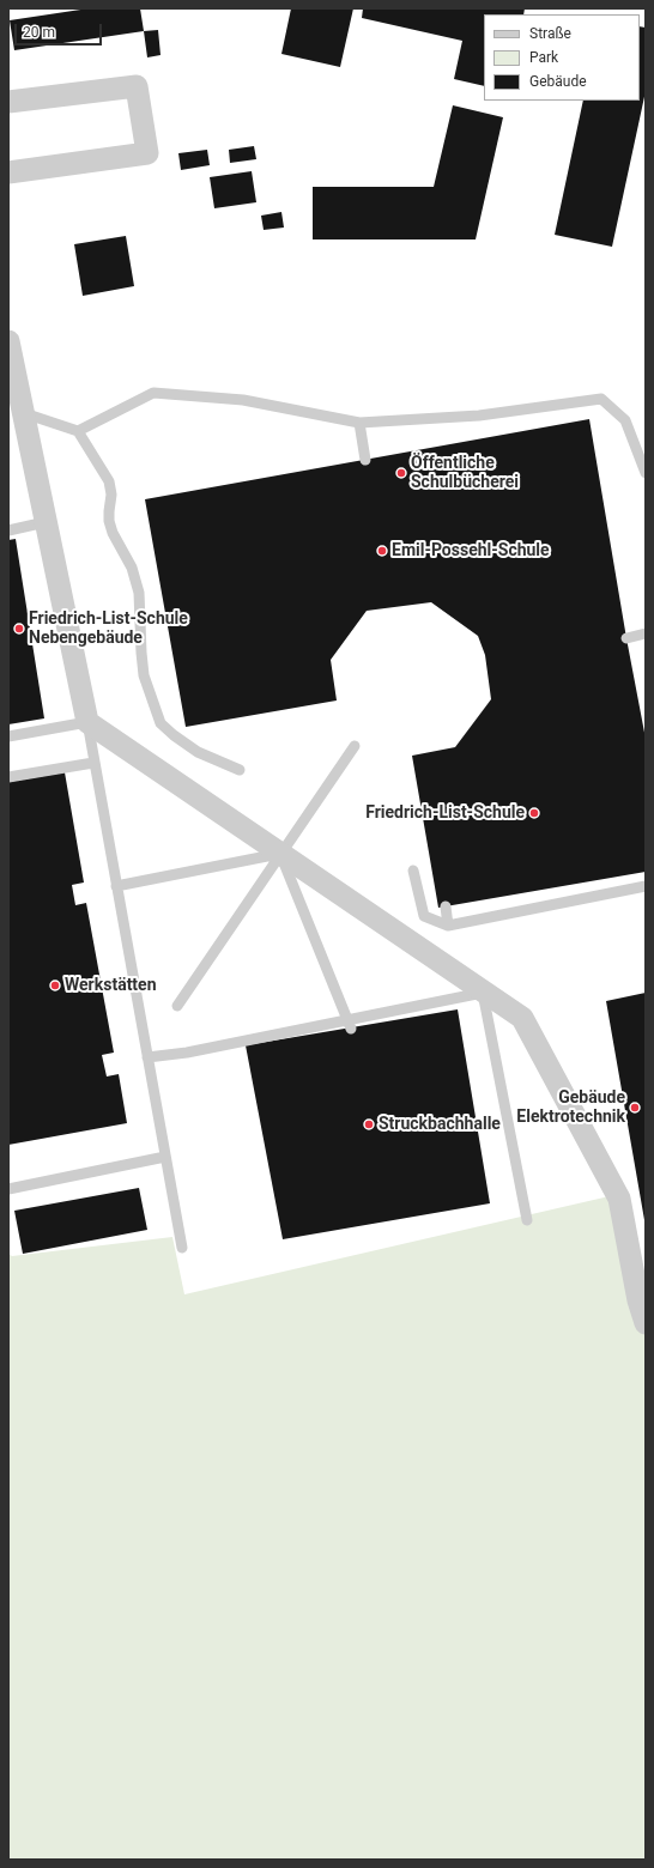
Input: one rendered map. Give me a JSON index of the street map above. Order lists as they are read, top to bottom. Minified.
{"places":["Öffentliche Schulbücherei","Emil-Possehl-Schule","Friedrich-List-Schule Nebengebäude","Friedrich-List-Schule","Werkstätten","Gebäude Elektrotechnik","Struckbachhalle"],"legend":["Straße","Park","Gebäude"],"scale_bar":"20 m"}
